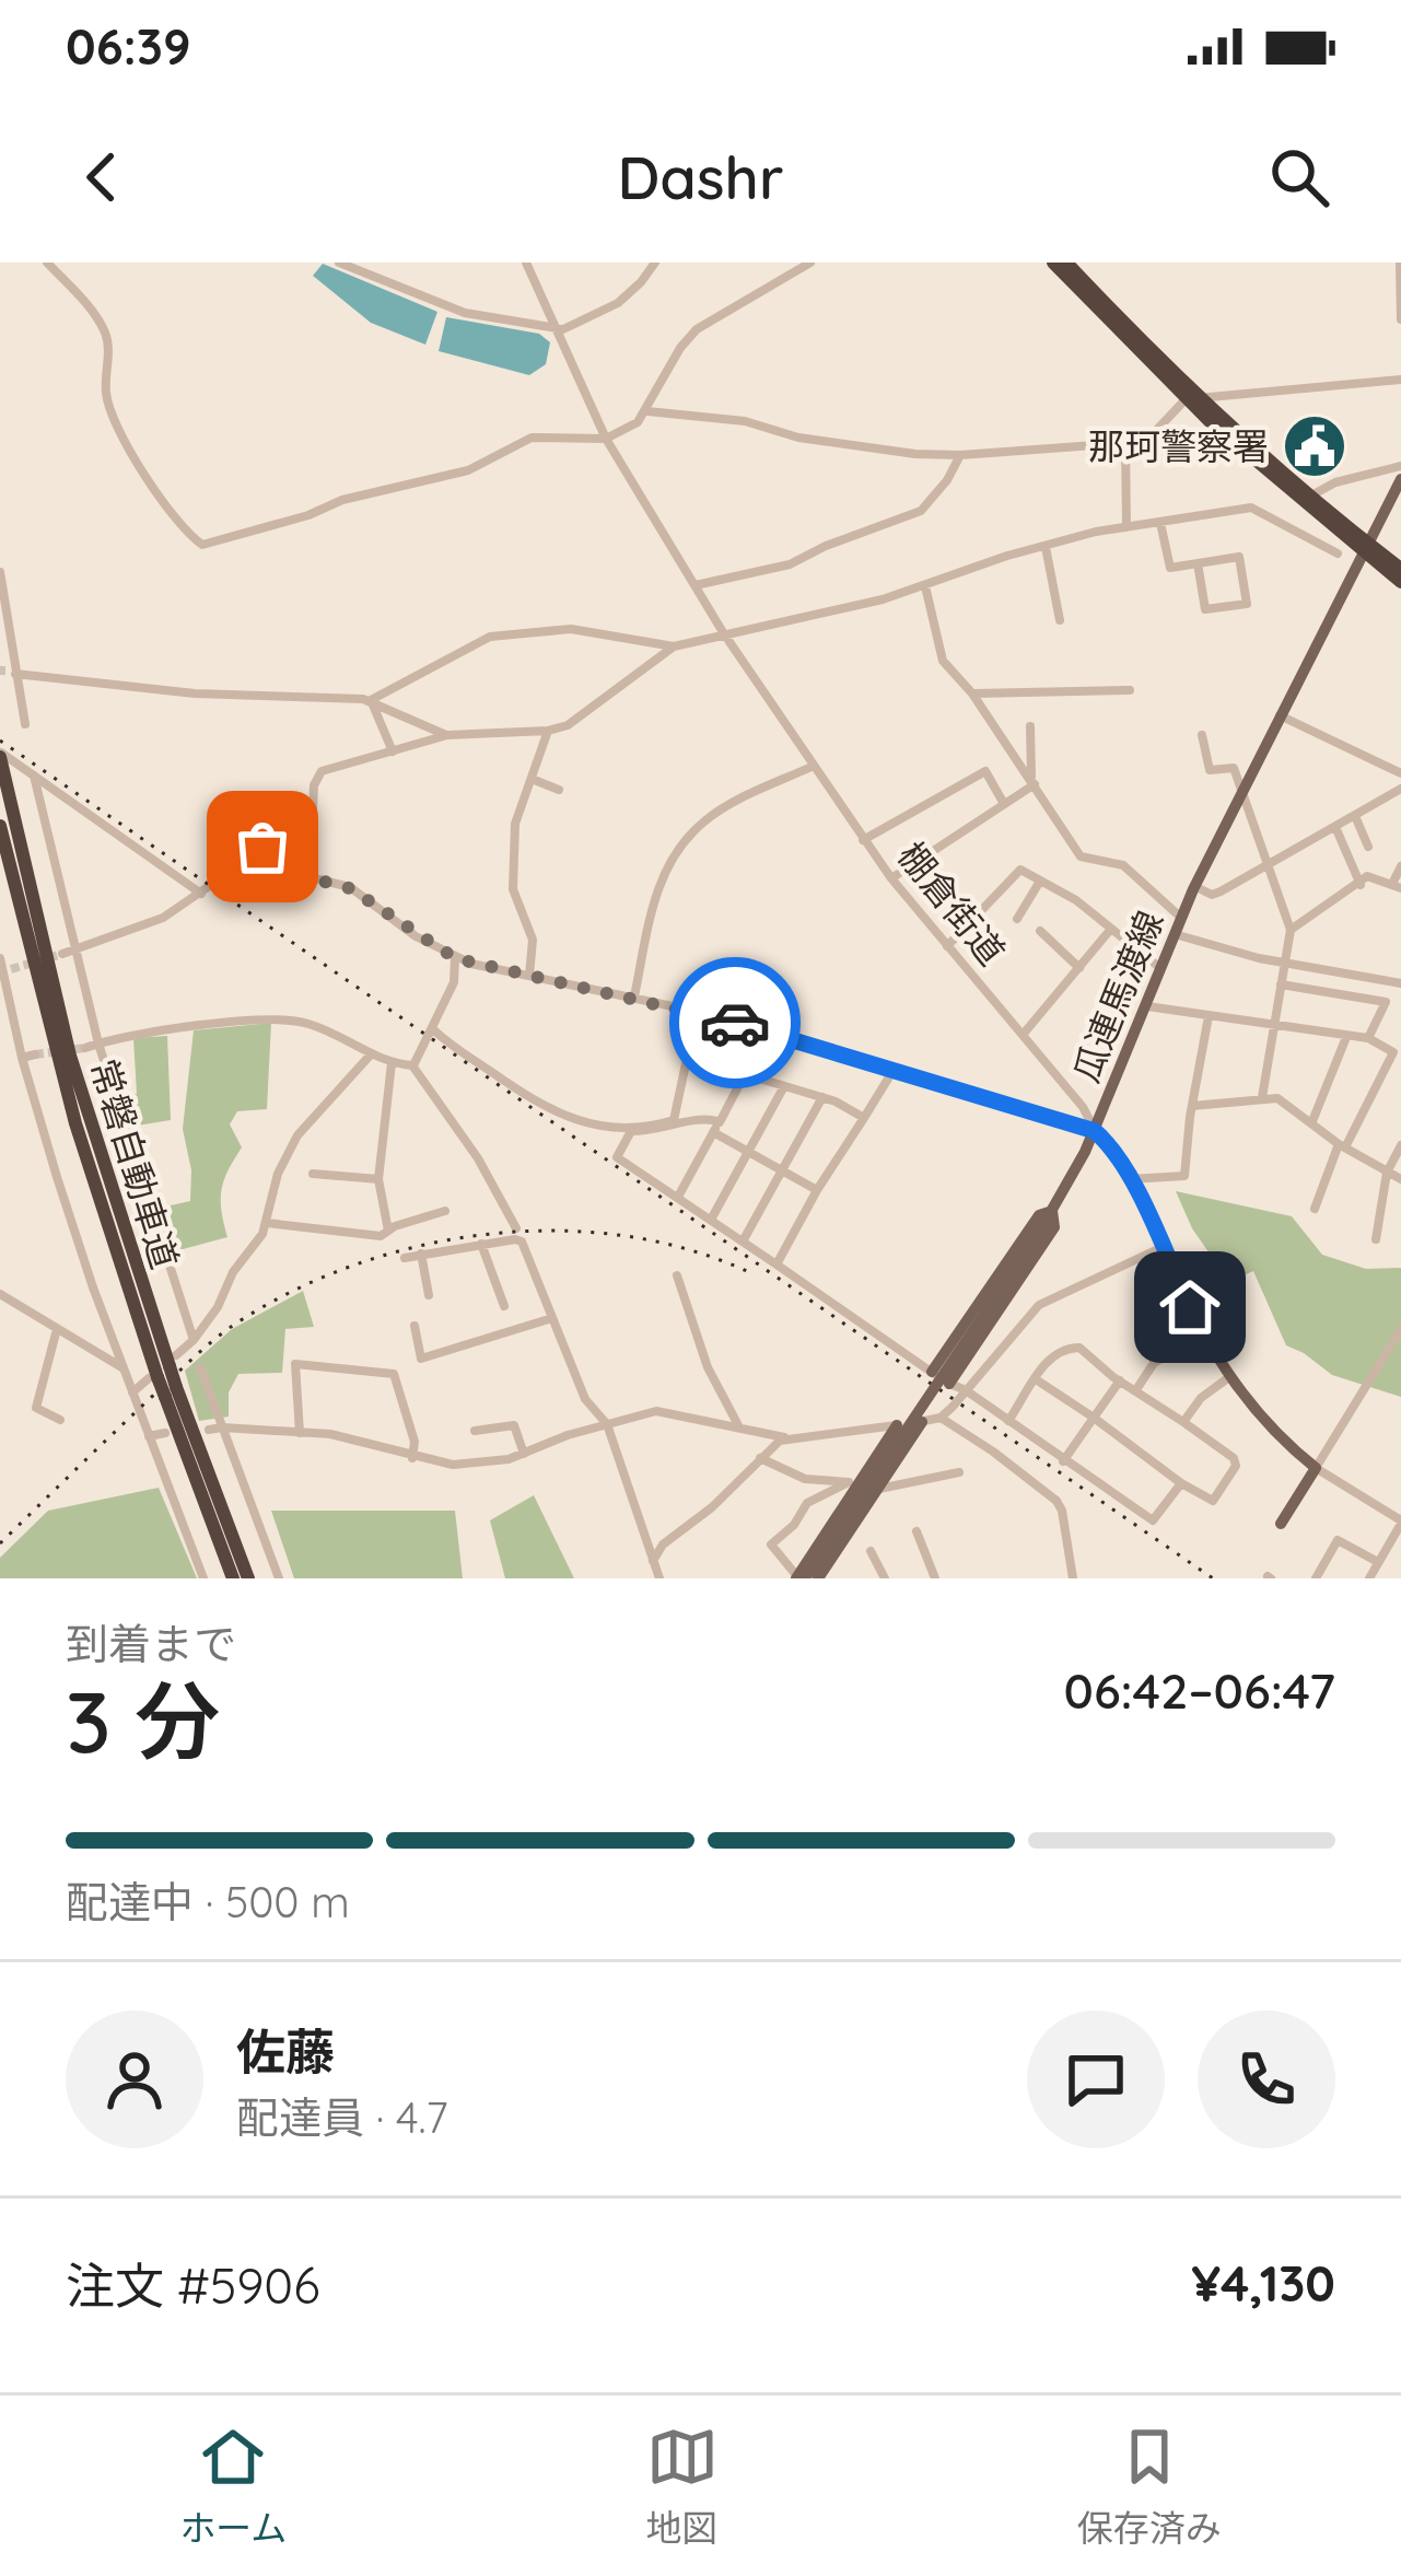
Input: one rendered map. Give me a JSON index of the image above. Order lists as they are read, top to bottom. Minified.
{"streets":{"highway":["常磐自動車道"],"main road":["棚倉街道","瓜連馬渡線"]},"crossings":[["棚倉街道","瓜連馬渡線"]],"places":{"public building":["那珂警察署"]},"page":{"status":"06:39","header":"Dashr","heading":["3 分","到着まで","06:42–06:47"],"panel":["佐藤","配達員 · 4.7","注文 #5906","¥4,130"],"bar":"配達中 · 500 m","tabs":["ホーム","地図","保存済み"]}}
